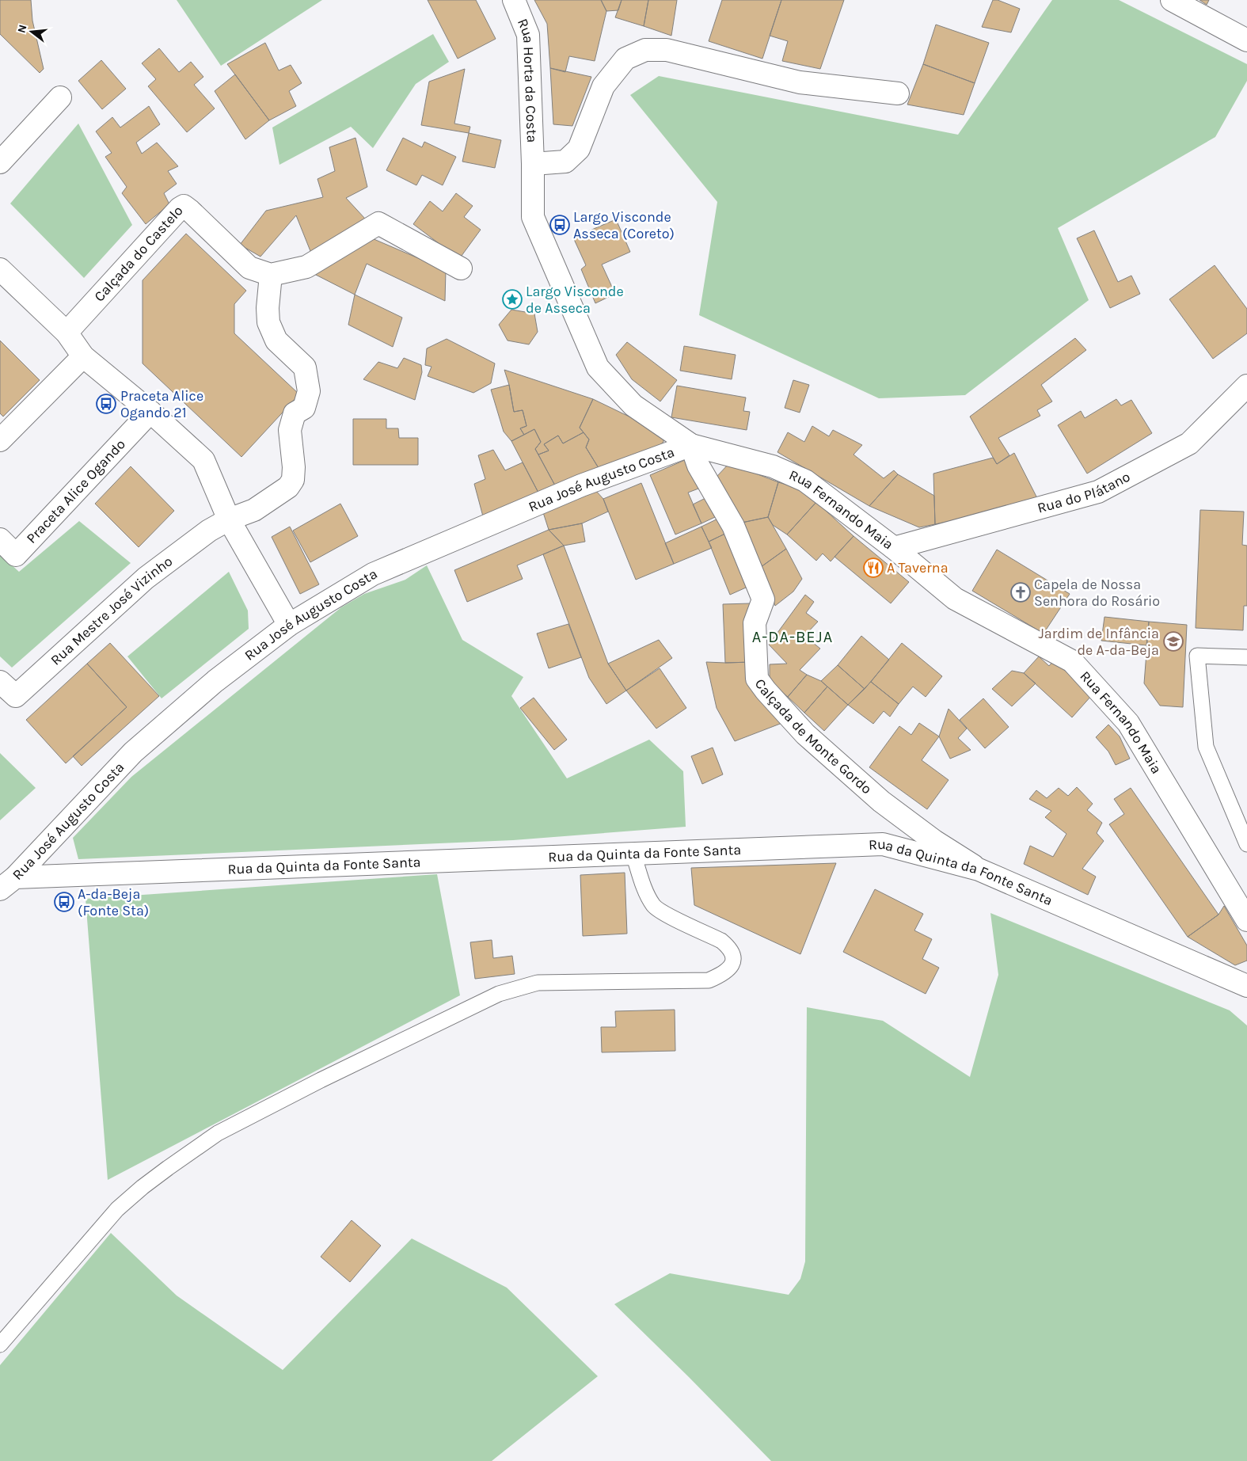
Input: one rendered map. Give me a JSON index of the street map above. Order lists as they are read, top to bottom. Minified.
{"streets":{"street":["Rua Horta da Costa","Calçada do Castelo","Rua José Augusto Costa","Rua do Plátano","Praceta Alice Ogando","Rua Fernando Maia","Rua Mestre José Vizinho","Calçada de Monte Gordo","Rua da Quinta da Fonte Santa"]},"crossings":[["Rua José Augusto Costa","Rua Fernando Maia"],["Rua José Augusto Costa","Calçada de Monte Gordo"],["Rua José Augusto Costa","Rua da Quinta da Fonte Santa"],["Rua do Plátano","Rua Fernando Maia"],["Rua Fernando Maia","Calçada de Monte Gordo"],["Calçada de Monte Gordo","Rua da Quinta da Fonte Santa"]],"districts":["A-DA-BEJA"],"places":{"bus stop":["Largo Visconde Asseca (Coreto)","Praceta Alice Ogando 21","A-da-Beja (Fonte Sta)"],"place":["Largo Visconde de Asseca"],"restaurant":["A Taverna"],"church":["Capela de Nossa Senhora do Rosário"],"school or university":["Jardim de Infância de A-da-Beja"]},"north":"left"}
